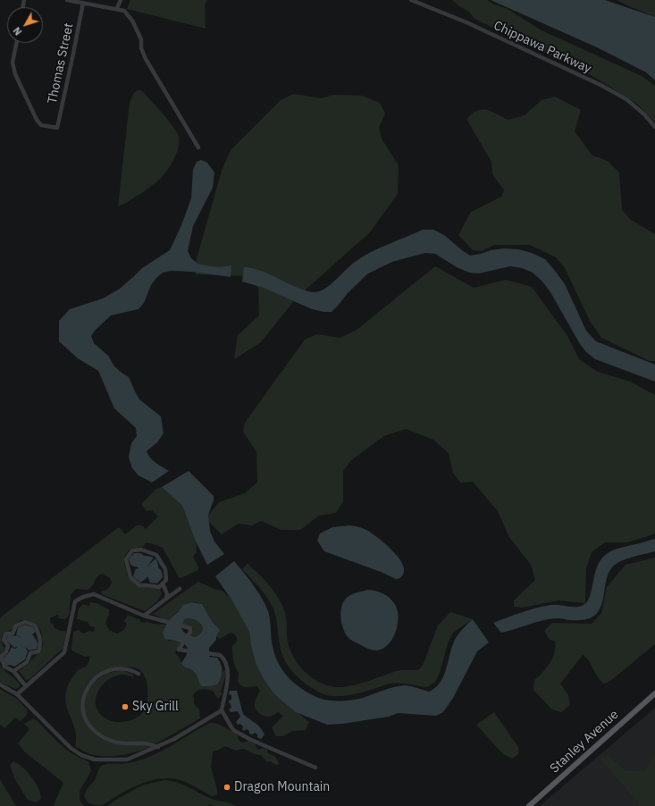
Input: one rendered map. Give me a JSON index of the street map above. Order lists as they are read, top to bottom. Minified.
{"streets":{"main road":["Stanley Avenue"],"street":["Chippawa Parkway","Thomas Street"]},"places":["Sky Grill","Dragon Mountain"],"north":"bottom left"}
